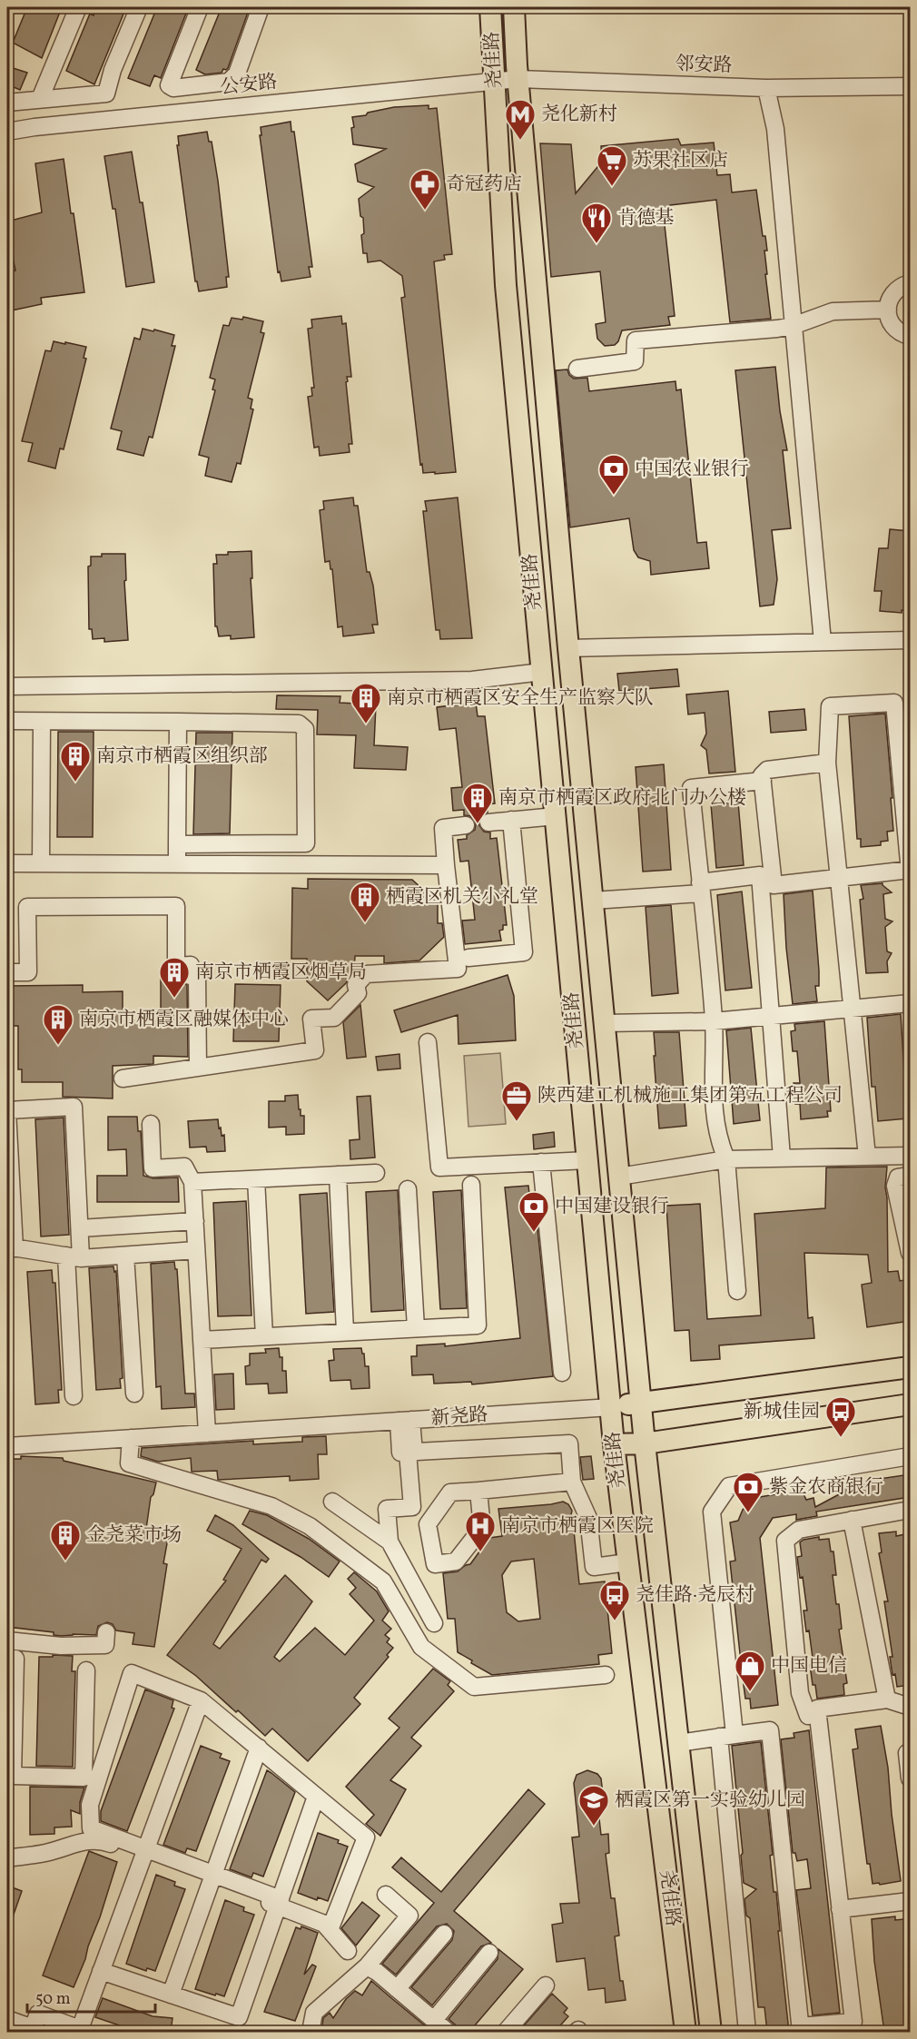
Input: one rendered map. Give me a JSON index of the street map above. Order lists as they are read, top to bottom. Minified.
{"streets":{"main road":["尧佳路","新尧路"],"street":["邻安路","公安路"]},"crossings":[["尧佳路","邻安路"],["尧佳路","公安路"],["尧佳路","新尧路"],["邻安路","公安路"]],"places":{"metro station":["尧化新村"],"supermarket":["苏果社区店"],"pharmacy":["奇冠药店"],"restaurant":["肯德基"],"bank":["中国农业银行","中国建设银行","紫金农商银行"],"building":["南京市栖霞区安全生产监察大队","南京市栖霞区组织部","南京市栖霞区政府北门办公楼","栖霞区机关小礼堂","南京市栖霞区烟草局","南京市栖霞区融媒体中心","金尧菜市场"],"office":["陕西建工机械施工集团第五工程公司"],"bus stop":["新城佳园","尧佳路·尧辰村"],"hospital":["南京市栖霞区医院"],"shop":["中国电信"],"school or university":["栖霞区第一实验幼儿园"]},"scale_bar":"50 m"}
